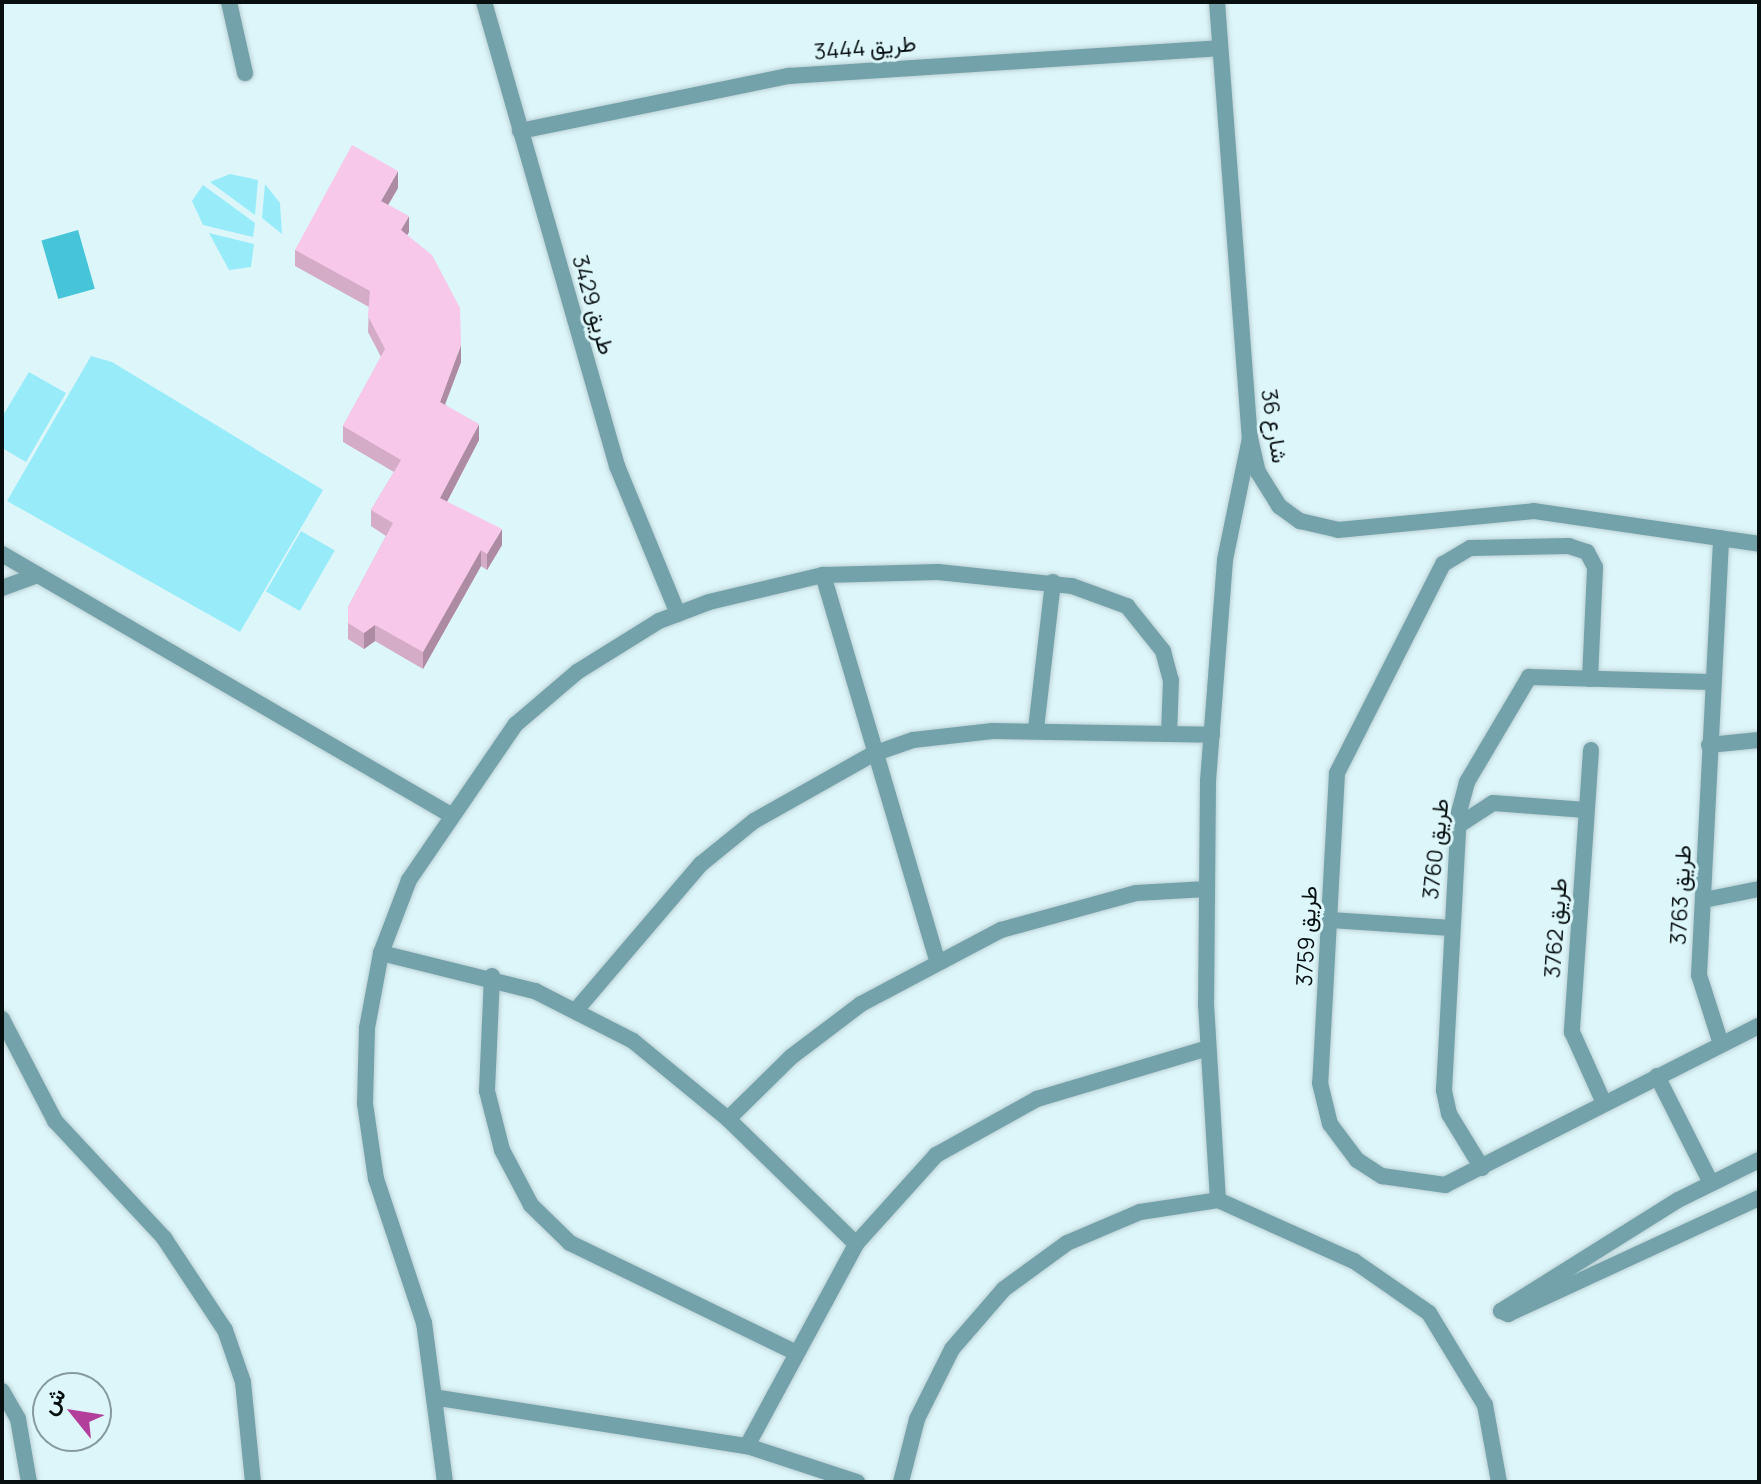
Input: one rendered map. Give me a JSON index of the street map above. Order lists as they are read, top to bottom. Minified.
{"streets":{"street":["طريق 3444","طريق 3429","شارع 36","طريق 3760","طريق 3763","طريق 3762","طريق 3759"]},"crossings":[["طريق 3444","طريق 3429"],["طريق 3444","شارع 36"],["شارع 36","طريق 3763"],["طريق 3760","طريق 3763"],["طريق 3760","طريق 3759"],["طريق 3763","طريق 3759"],["طريق 3762","طريق 3759"]],"north":"top left"}
